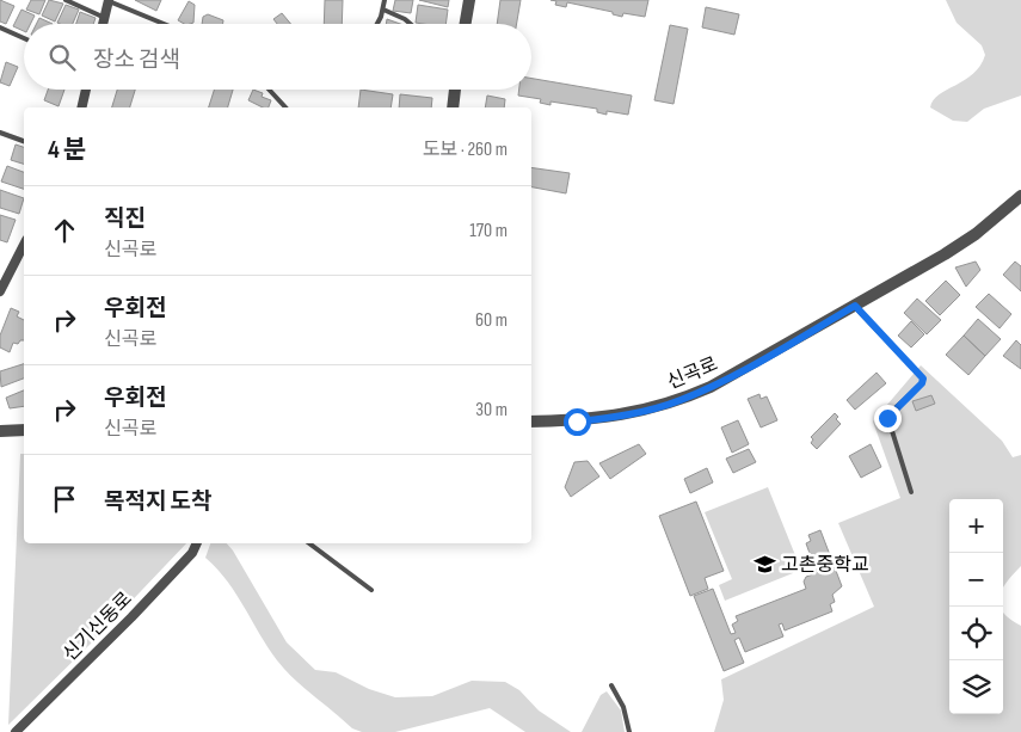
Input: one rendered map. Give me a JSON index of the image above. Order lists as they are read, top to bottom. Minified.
{"streets":{"street":["신곡로","신기신동로"]},"places":{"school or university":["고촌중학교"]},"page":{"search":"장소 검색","heading":["4 분","도보 · 260 m"],"list":[["직진","신곡로","170 m"],["우회전","신곡로","60 m"],["우회전","신곡로","30 m"],"목적지 도착"],"map_buttons":["+","−"]}}
